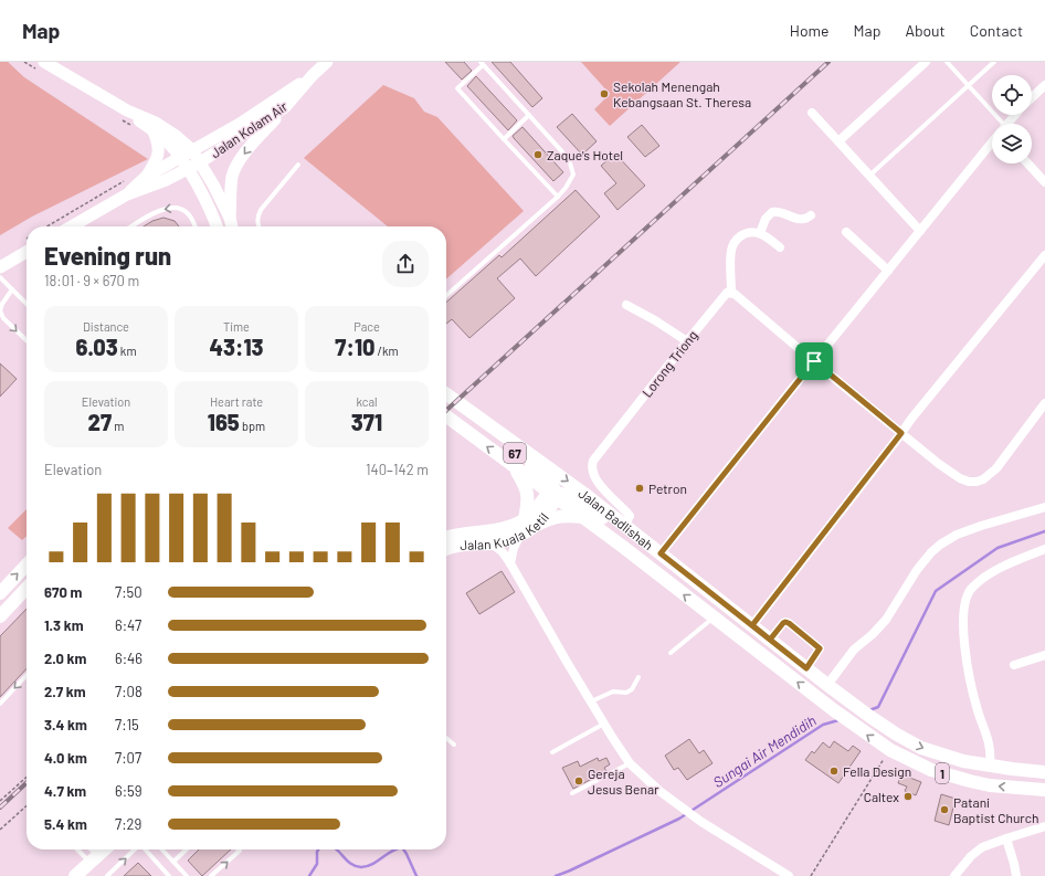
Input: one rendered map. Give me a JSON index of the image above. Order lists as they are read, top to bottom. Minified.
{"streets":{"main road":["Jalan Kolam Air","67","Jalan Badlishah","Jalan Kuala Ketil","1"],"street":["Lorong Triong"]},"crossings":[["Lorong Triong","Jalan Badlishah"],["67","Jalan Badlishah"],["67","Jalan Kuala Ketil"],["Jalan Badlishah","Jalan Kuala Ketil"]],"water":["Sungai Air Mendidih"],"places":["Sekolah Menengah Kebangsaan St. Theresa","Zaque's Hotel","Petron","Fella Design","Gereja Jesus Benar","Caltex","Patani Baptist Church"],"page":{"header":"Map","nav":["Home","Map","About","Contact"],"heading":["Evening run","18:01 · 9 × 670 m"],"stats":[["Distance","6.03 km"],["Time","43:13"],["Pace","7:10 /km"],["Elevation","27 m"],["Heart rate","165 bpm"],["kcal","371"]],"chart":["Elevation","140–142 m"],"list":[{"name":"670 m","note":"7:50"},{"name":"1.3 km","note":"6:47"},{"name":"2.0 km","note":"6:46"},{"name":"2.7 km","note":"7:08"},{"name":"3.4 km","note":"7:15"},{"name":"4.0 km","note":"7:07"},{"name":"4.7 km","note":"6:59"},{"name":"5.4 km","note":"7:29"}]}}
